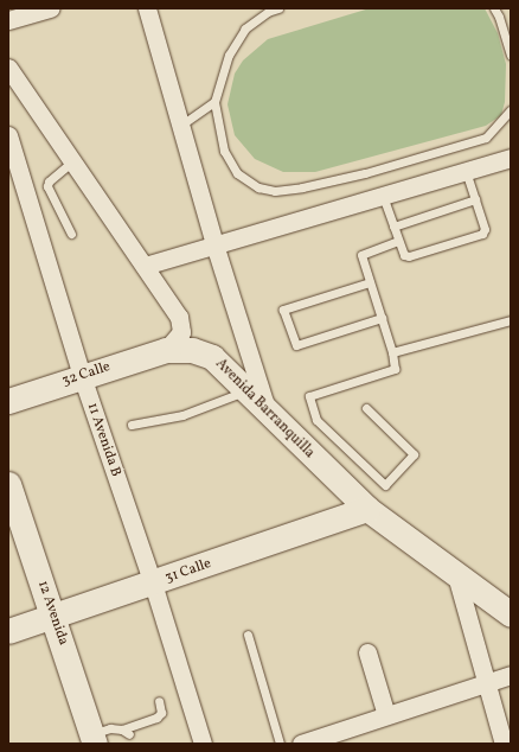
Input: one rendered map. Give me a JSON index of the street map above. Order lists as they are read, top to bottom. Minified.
{"streets":{"main road":["32 Calle","Avenida Barranquilla","31 Calle","12 Avenida"],"street":["11 Avenida B"]},"crossings":[["32 Calle","Avenida Barranquilla"],["32 Calle","11 Avenida B"],["Avenida Barranquilla","31 Calle"],["11 Avenida B","31 Calle"],["31 Calle","12 Avenida"]]}
